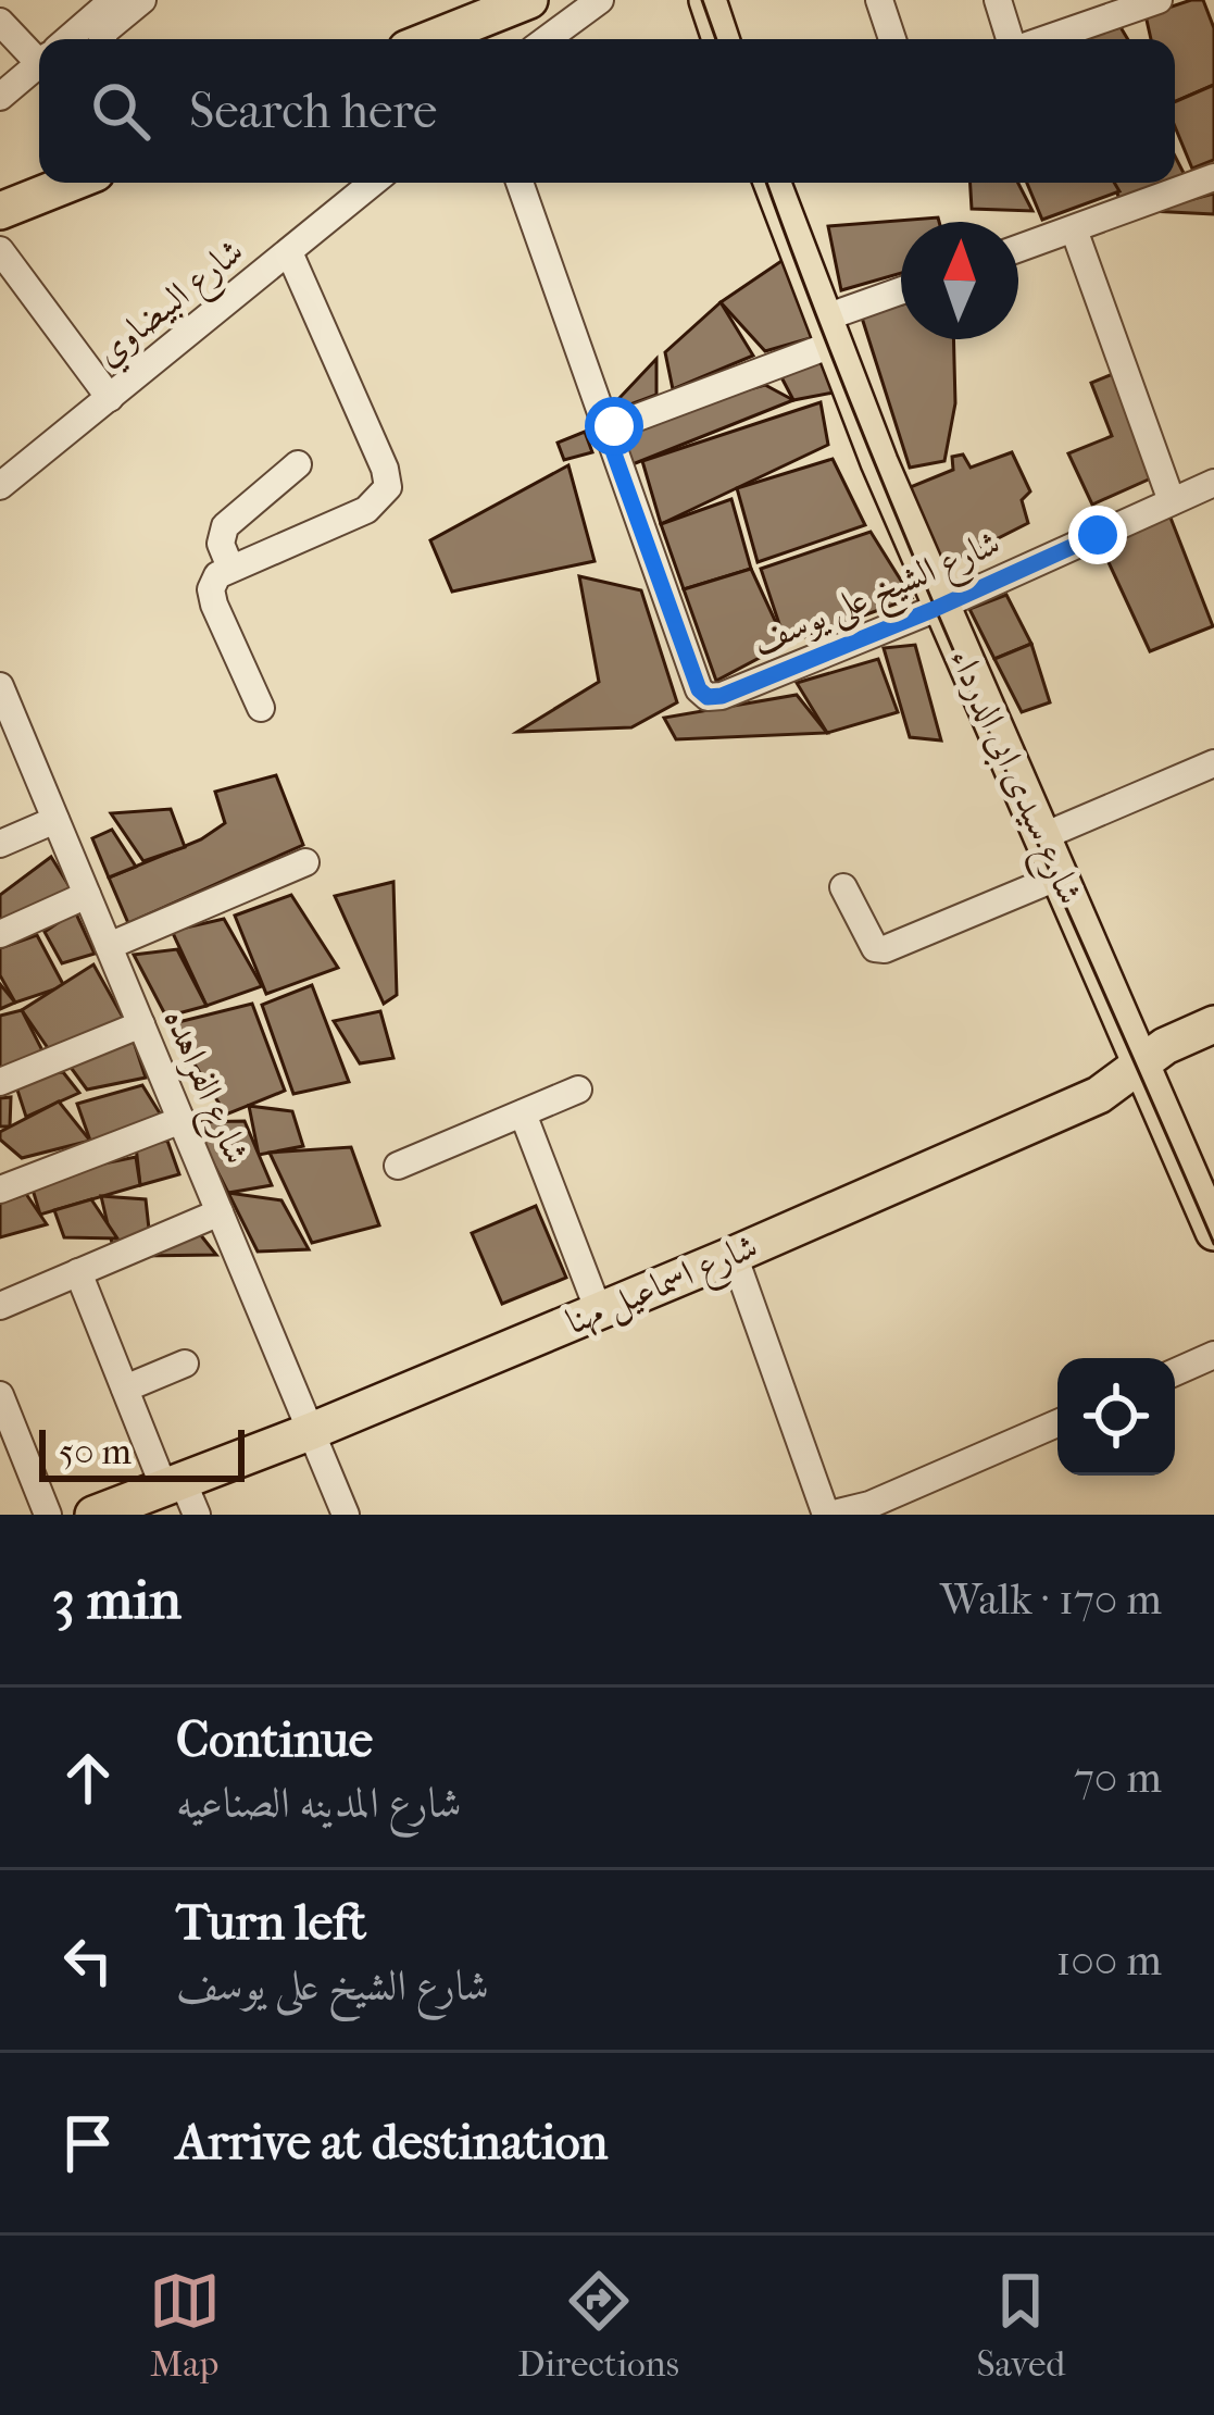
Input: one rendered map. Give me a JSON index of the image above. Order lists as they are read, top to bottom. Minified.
{"streets":{"main road":["شارع سيدى ابى الدرداء","شارع اسماعيل مهنا"],"street":["شارع البيضاوي","شارع الشيخ على يوسف","شارع الفراهده"]},"crossings":[["شارع الشيخ على يوسف","شارع سيدى ابى الدرداء"],["شارع سيدى ابى الدرداء","شارع اسماعيل مهنا"],["شارع الفراهده","شارع اسماعيل مهنا"]],"scale_bar":"50 m","north":"top","page":{"search":"Search here","scale":"50 m","heading":["3 min","Walk · 170 m"],"list":[["Continue","شارع المدينه الصناعيه","70 m"],["Turn left","شارع الشيخ على يوسف","100 m"],"Arrive at destination"],"nav":["Map","Directions","Saved"]}}
